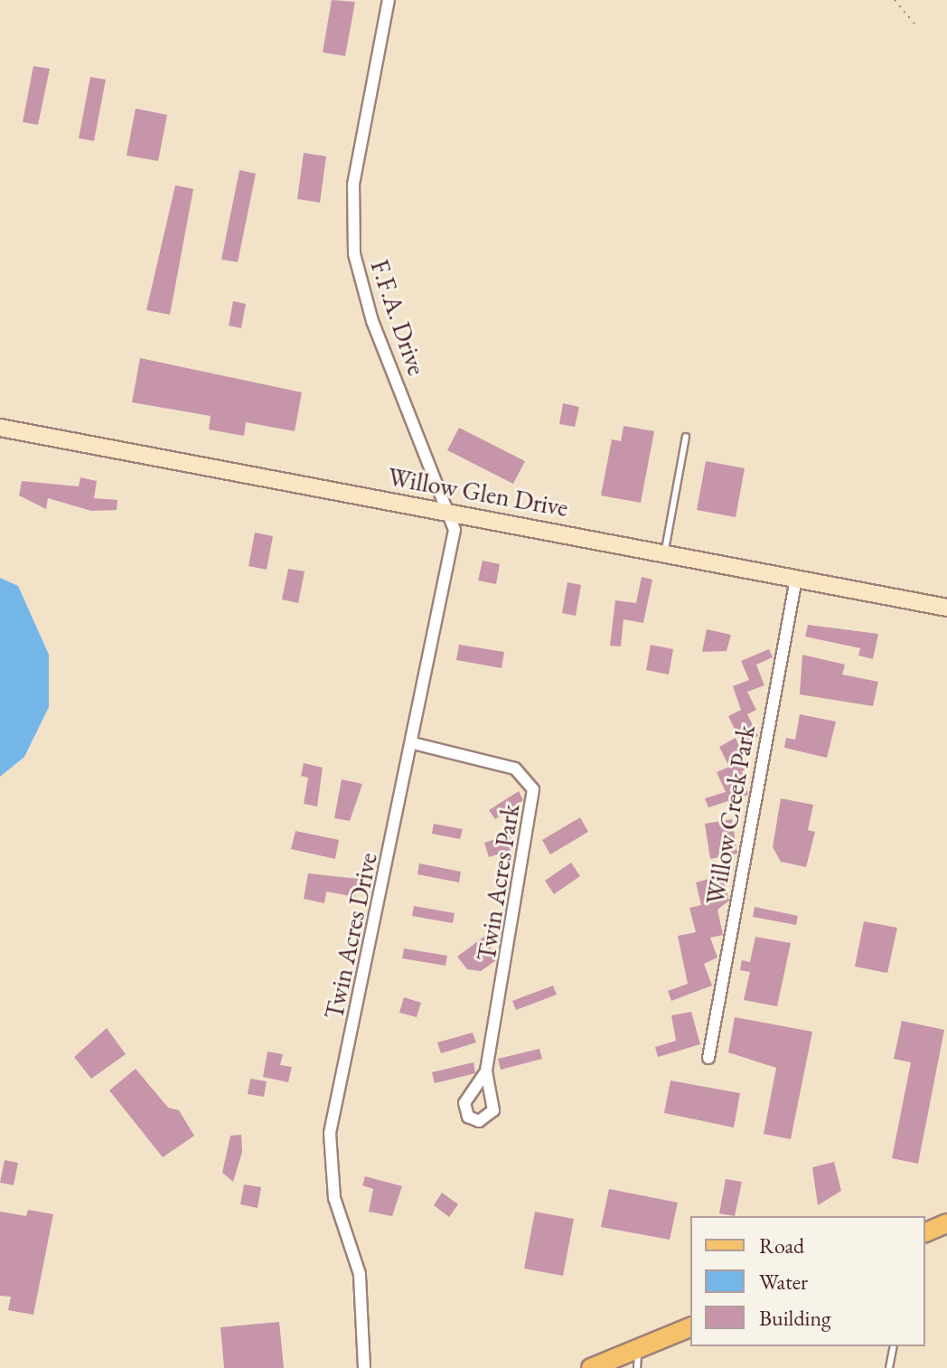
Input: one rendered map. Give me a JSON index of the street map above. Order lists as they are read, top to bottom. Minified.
{"streets":{"main road":["Willow Glen Drive"],"street":["F.F.A. Drive","Willow Creek Park","Twin Acres Park","Twin Acres Drive"]},"crossings":[["F.F.A. Drive","Willow Glen Drive"],["F.F.A. Drive","Twin Acres Drive"],["Willow Glen Drive","Willow Creek Park"],["Willow Glen Drive","Twin Acres Drive"],["Twin Acres Park","Twin Acres Drive"]],"legend":["Road","Water","Building"]}
